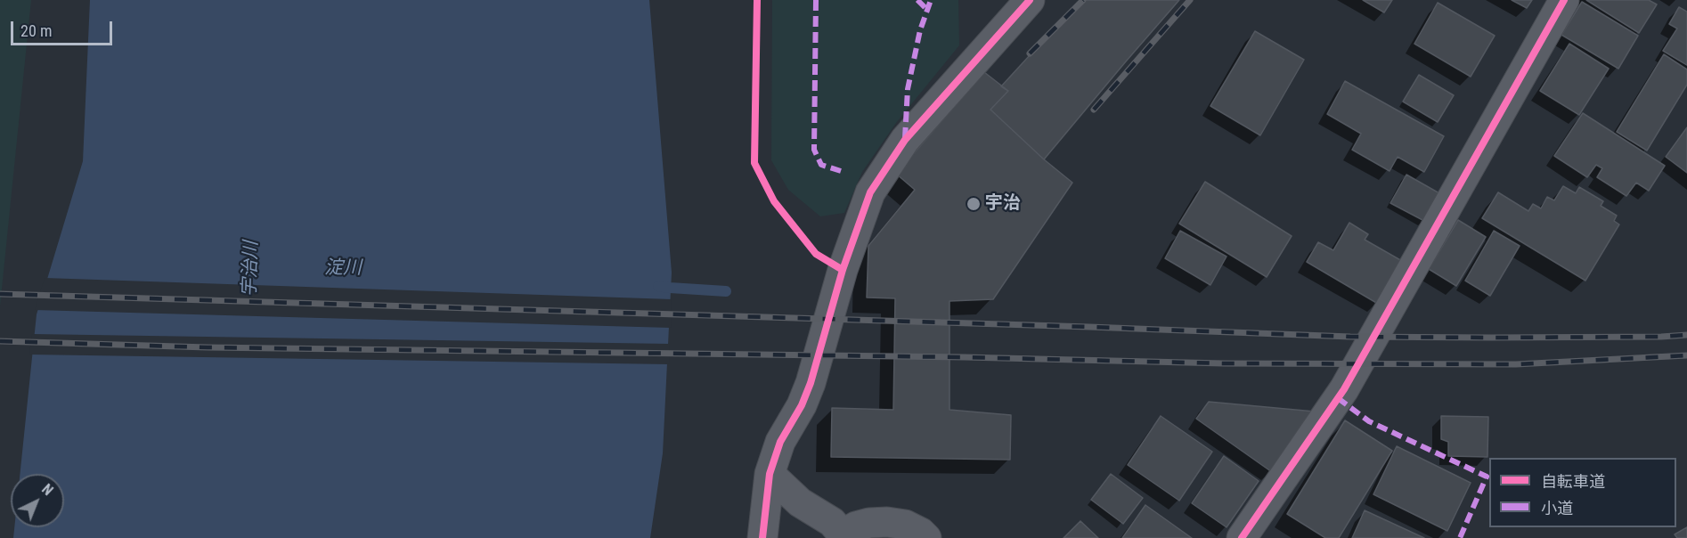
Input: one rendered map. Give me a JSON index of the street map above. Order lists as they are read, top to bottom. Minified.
{"water":["宇治川","淀川"],"places":["宇治"],"legend":["自転車道","小道"],"scale_bar":"20 m","north":"top right"}
